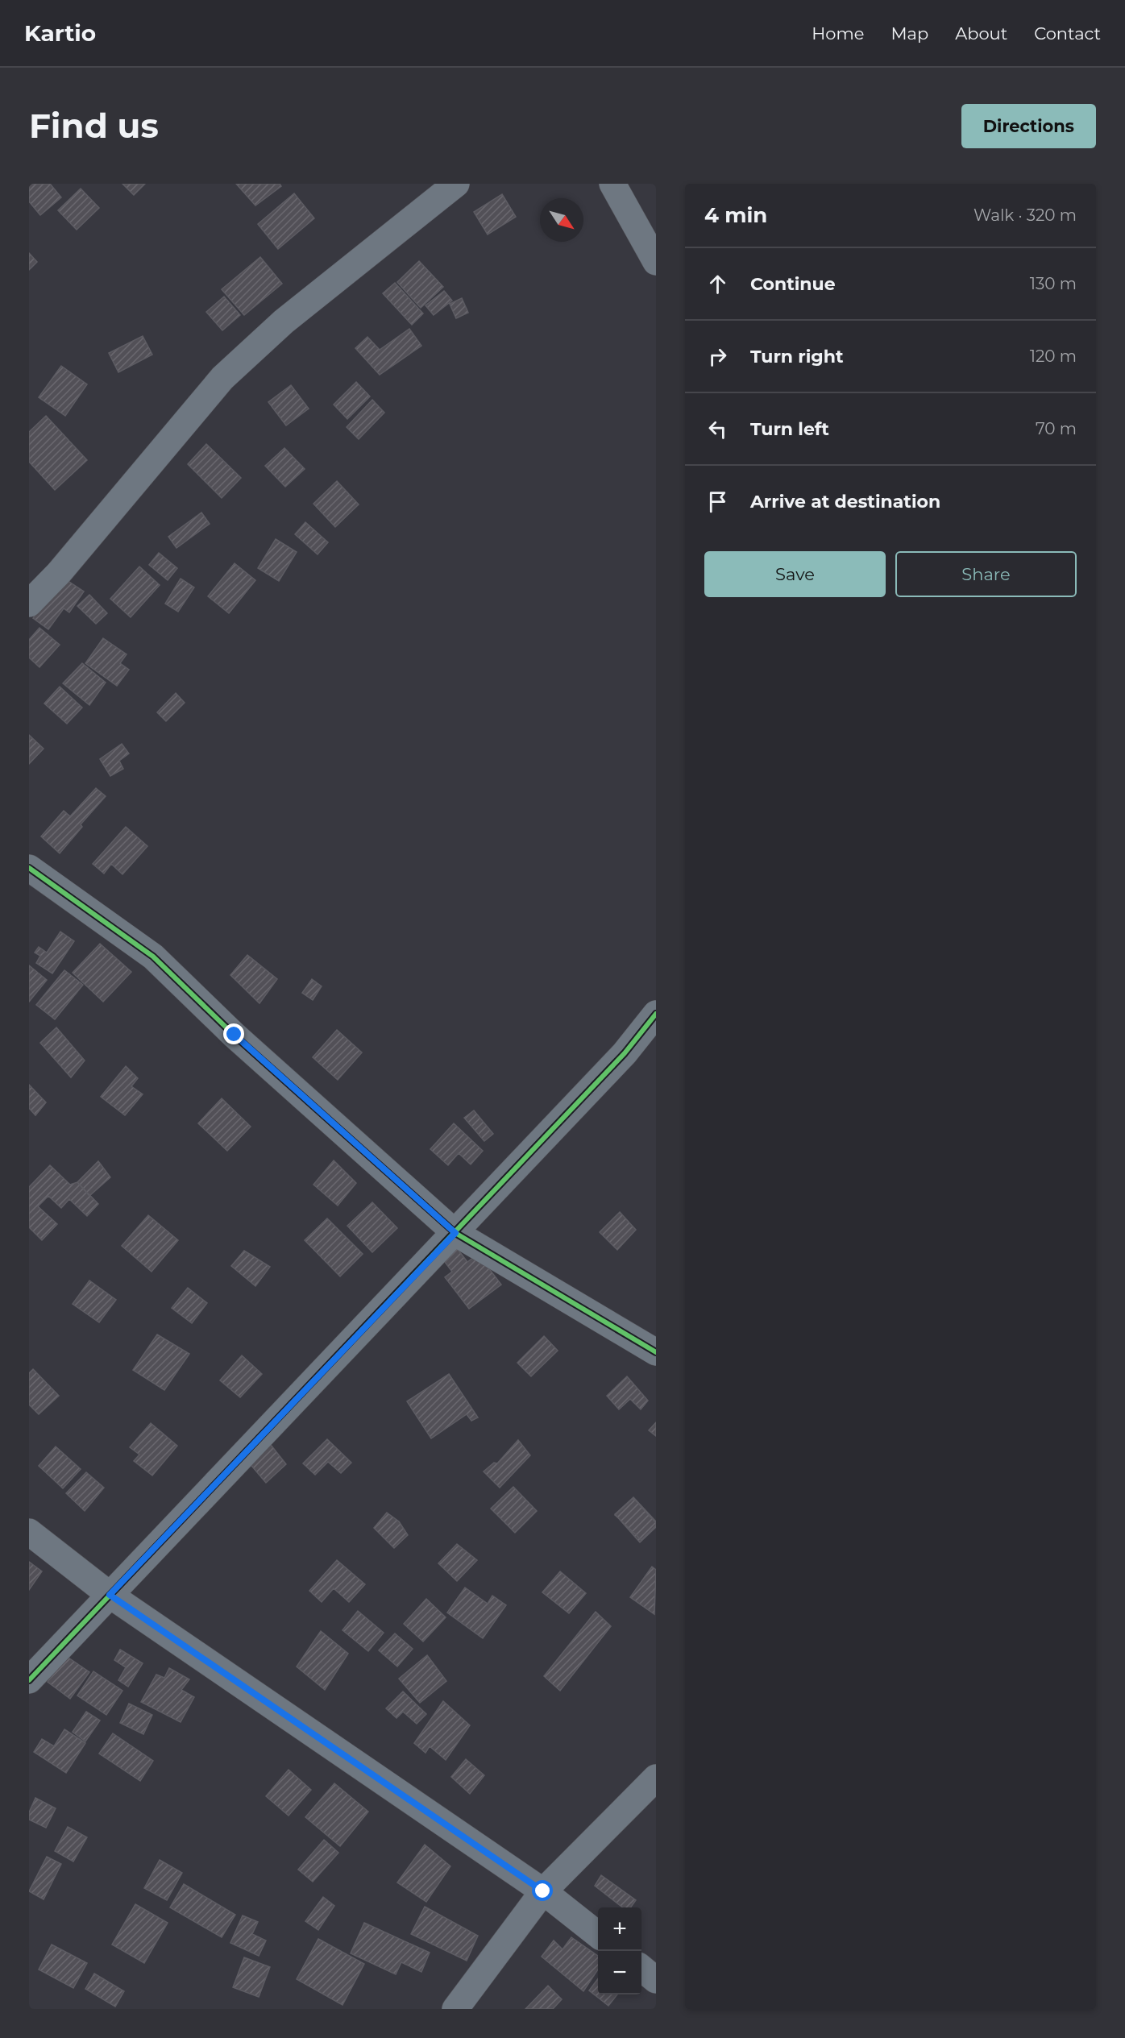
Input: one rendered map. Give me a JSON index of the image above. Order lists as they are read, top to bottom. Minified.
{"north":"bottom right","page":{"header":"Kartio","nav":["Home","Map","About","Contact"],"buttons":["Directions",["Save","Share"]],"title":"Find us","heading":["4 min","Walk · 320 m"],"list":[["Continue","130 m"],["Turn right","120 m"],["Turn left","70 m"],"Arrive at destination"],"map_buttons":["+","−"]}}
